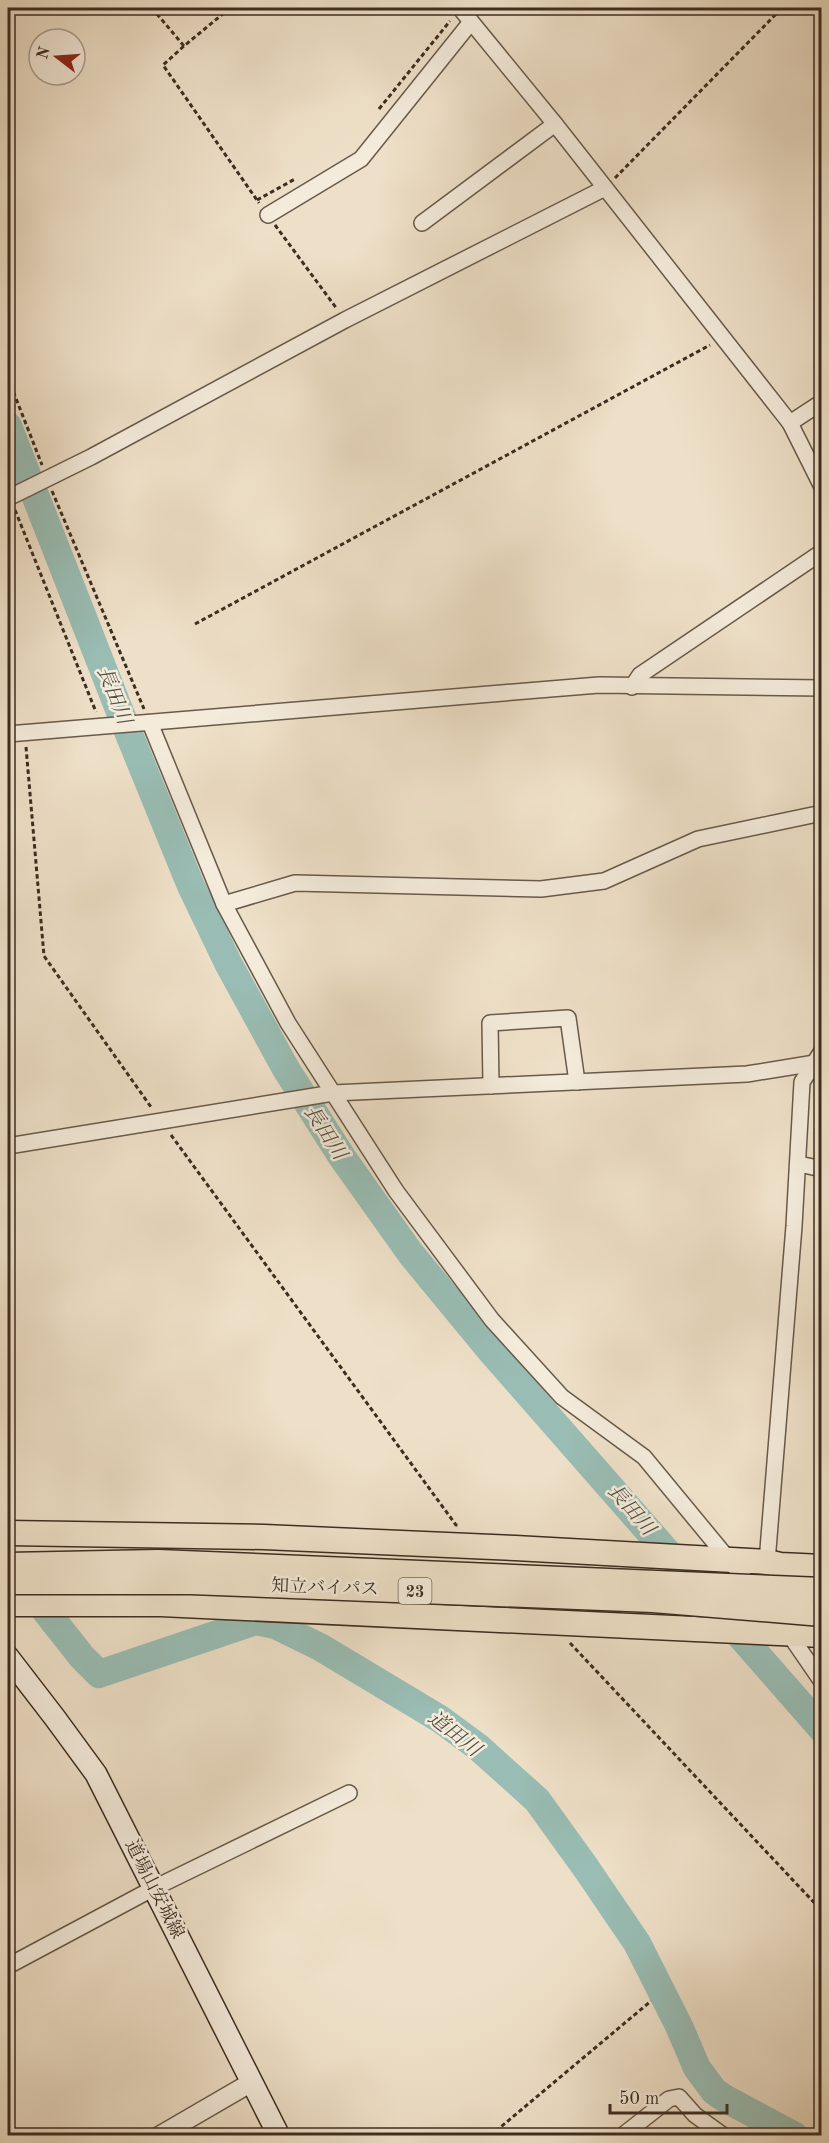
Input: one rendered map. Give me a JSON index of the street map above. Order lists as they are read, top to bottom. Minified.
{"streets":{"highway":["知立バイパス","23"],"main road":["道場山安城線"]},"water":["長田川","道田川"],"scale_bar":"50 m","north":"left"}
